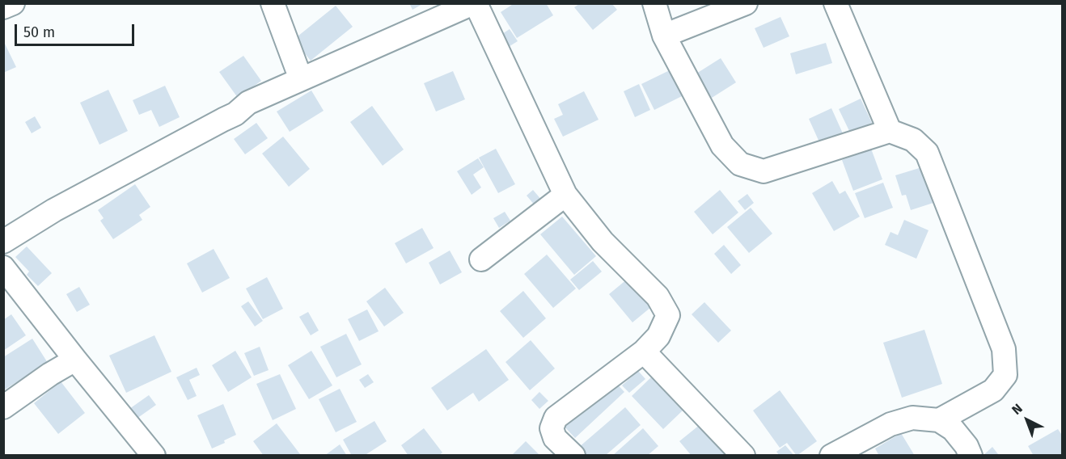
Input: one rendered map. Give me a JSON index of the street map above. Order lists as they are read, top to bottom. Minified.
{"scale_bar":"50 m","north":"top left"}
